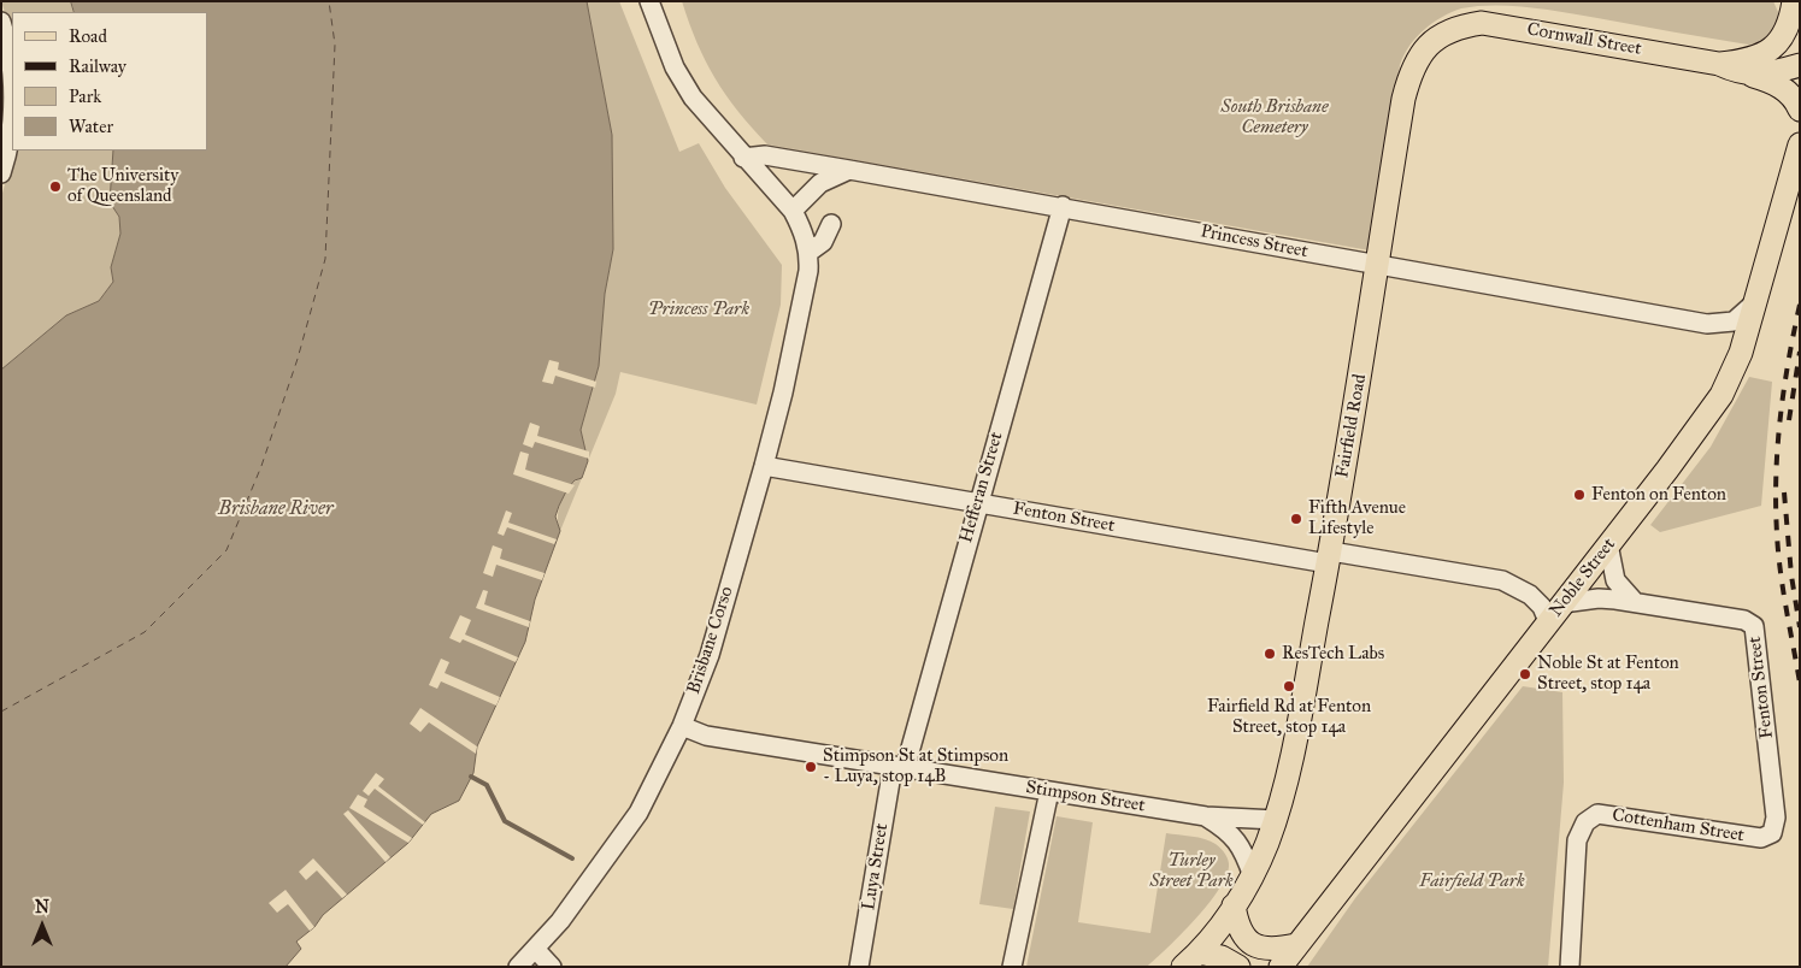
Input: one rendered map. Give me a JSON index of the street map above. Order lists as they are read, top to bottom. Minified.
{"streets":{"main road":["Cornwall Street","Fairfield Road","Noble Street"],"street":["Princess Street","Hefferan Street","Fenton Street","Brisbane Corso","Stimpson Street","Cottenham Street","Luya Street"]},"crossings":[["Cornwall Street","Fairfield Road"],["Princess Street","Fairfield Road"],["Princess Street","Hefferan Street"],["Princess Street","Noble Street"],["Fairfield Road","Fenton Street"],["Fairfield Road","Stimpson Street"],["Hefferan Street","Fenton Street"],["Hefferan Street","Stimpson Street"],["Hefferan Street","Luya Street"],["Fenton Street","Noble Street"],["Fenton Street","Brisbane Corso"],["Fenton Street","Cottenham Street"],["Brisbane Corso","Stimpson Street"],["Stimpson Street","Luya Street"]],"water":["Brisbane River"],"parks":["South Brisbane Cemetery","Princess Park","Turley Street Park","Fairfield Park"],"places":["The University of Queensland","Fenton on Fenton","Fifth Avenue Lifestyle","ResTech Labs","Noble St at Fenton Street, stop 14a","Fairfield Rd at Fenton Street, stop 14a","Stimpson St at Stimpson - Luya, stop 14B"],"legend":["Road","Railway","Park","Water"],"north":"top"}
